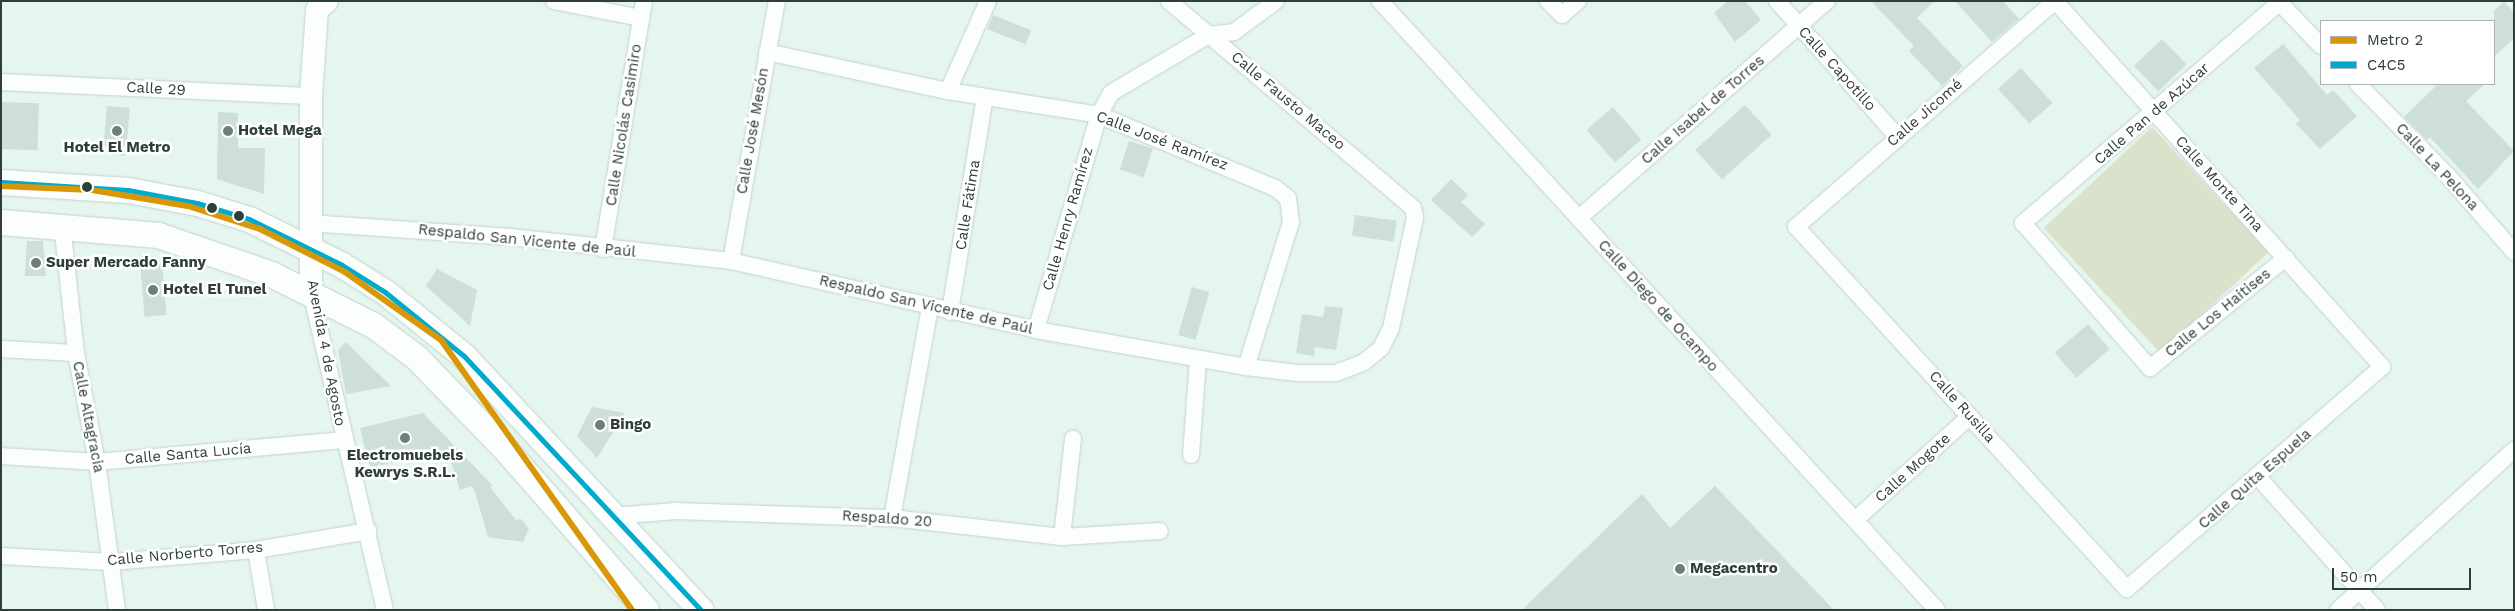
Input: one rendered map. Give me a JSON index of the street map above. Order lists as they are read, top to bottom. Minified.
{"streets":{"main road":["Avenida 4 de Agosto"],"street":["Calle Capotillo","Calle 29","Calle Fausto Maceo","Calle Isabel de Torres","Calle Jicomé","Calle Pan de Azúcar","Calle Nicolás Casimiro","Calle José Mesón","Calle José Ramírez","Calle La Pelona","Calle Monte Tina","Calle Fátima","Calle Henry Ramírez","Respaldo San Vicente de Paúl","Calle Diego de Ocampo","Calle Los Haitises","Calle Rusilla","Calle Altagracia","Calle Santa Lucía","Calle Mogote","Calle Quita Espuela","Respaldo 20","Calle Norberto Torres"]},"crossings":[["Calle Capotillo","Calle Isabel de Torres"],["Calle Capotillo","Calle Jicomé"],["Calle 29","Avenida 4 de Agosto"],["Calle Fausto Maceo","Calle Henry Ramírez"],["Calle Fausto Maceo","Respaldo San Vicente de Paúl"],["Calle Isabel de Torres","Calle Diego de Ocampo"],["Calle Jicomé","Calle Monte Tina"],["Calle Jicomé","Calle Rusilla"],["Calle Pan de Azúcar","Calle Monte Tina"],["Calle Pan de Azúcar","Calle Los Haitises"],["Calle Nicolás Casimiro","Respaldo San Vicente de Paúl"],["Calle José Mesón","Calle José Ramírez"],["Calle José Mesón","Respaldo San Vicente de Paúl"],["Calle José Ramírez","Calle Fátima"],["Calle José Ramírez","Calle Henry Ramírez"],["Calle José Ramírez","Respaldo San Vicente de Paúl"],["Calle Monte Tina","Calle Los Haitises"],["Calle Monte Tina","Calle Quita Espuela"],["Calle Fátima","Respaldo San Vicente de Paúl"],["Calle Henry Ramírez","Respaldo San Vicente de Paúl"],["Respaldo San Vicente de Paúl","Avenida 4 de Agosto"],["Calle Diego de Ocampo","Calle Mogote"],["Avenida 4 de Agosto","Calle Santa Lucía"],["Avenida 4 de Agosto","Calle Norberto Torres"],["Calle Rusilla","Calle Mogote"],["Calle Rusilla","Calle Quita Espuela"],["Calle Altagracia","Calle Santa Lucía"],["Calle Altagracia","Calle Norberto Torres"]],"places":["Hotel El Metro","Hotel Mega","Super Mercado Fanny","Hotel El Tunel","Bingo","Electromuebels Kewrys S.R.L.","Megacentro"],"lines":["transit line C4C5","metro line 2"],"legend":["Metro 2","C4C5"],"scale_bar":"50 m"}
